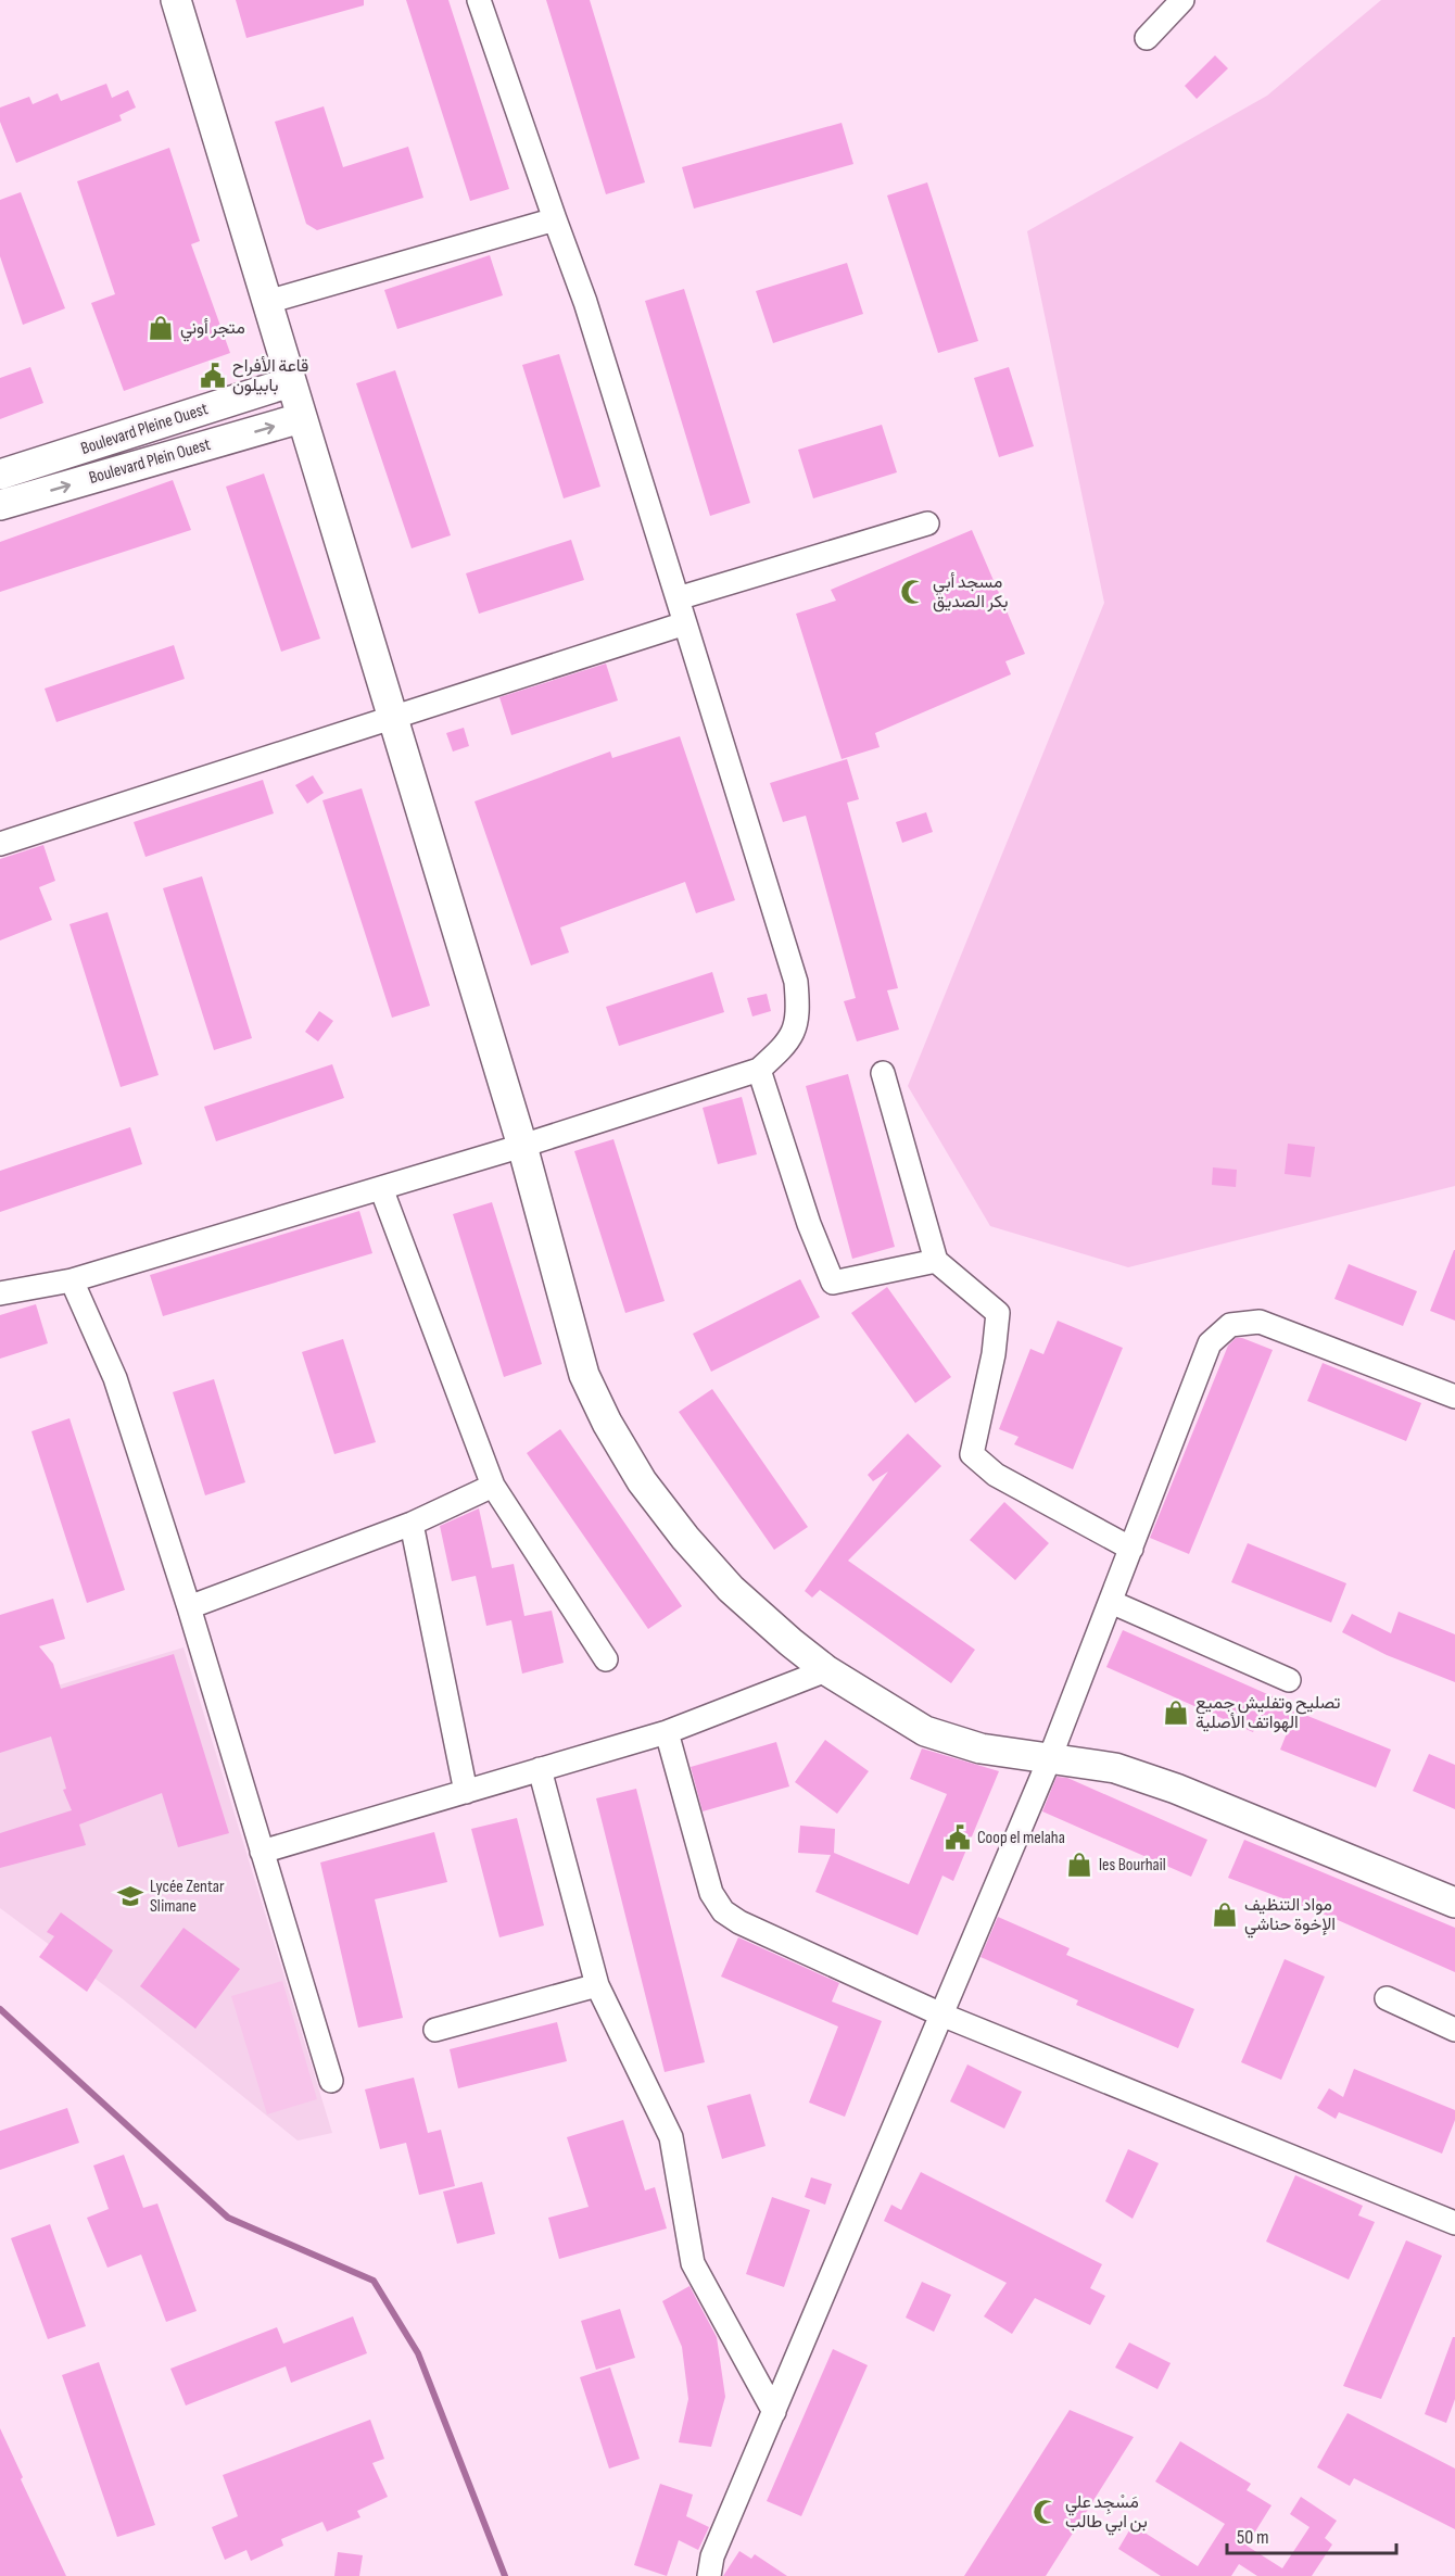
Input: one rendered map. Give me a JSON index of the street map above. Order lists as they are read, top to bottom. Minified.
{"streets":{"main road":["Boulevard Pleine Ouest","Boulevard Plein Ouest"]},"one_way":["Boulevard Plein Ouest"],"places":{"shop":["متجر أوني","تصليح وتفليش جميع الهواتف الأصلية","les Bourhail","مواد التنظيف الإخوة حناشي"],"public building":["قاعة الأفراح بابيلون","Coop el melaha"],"mosque":["مسجد أبي بكر الصديق","مَسْجِد علي بن ابي طالب"],"school or university":["Lycée Zentar Slimane"]},"scale_bar":"50 m"}
